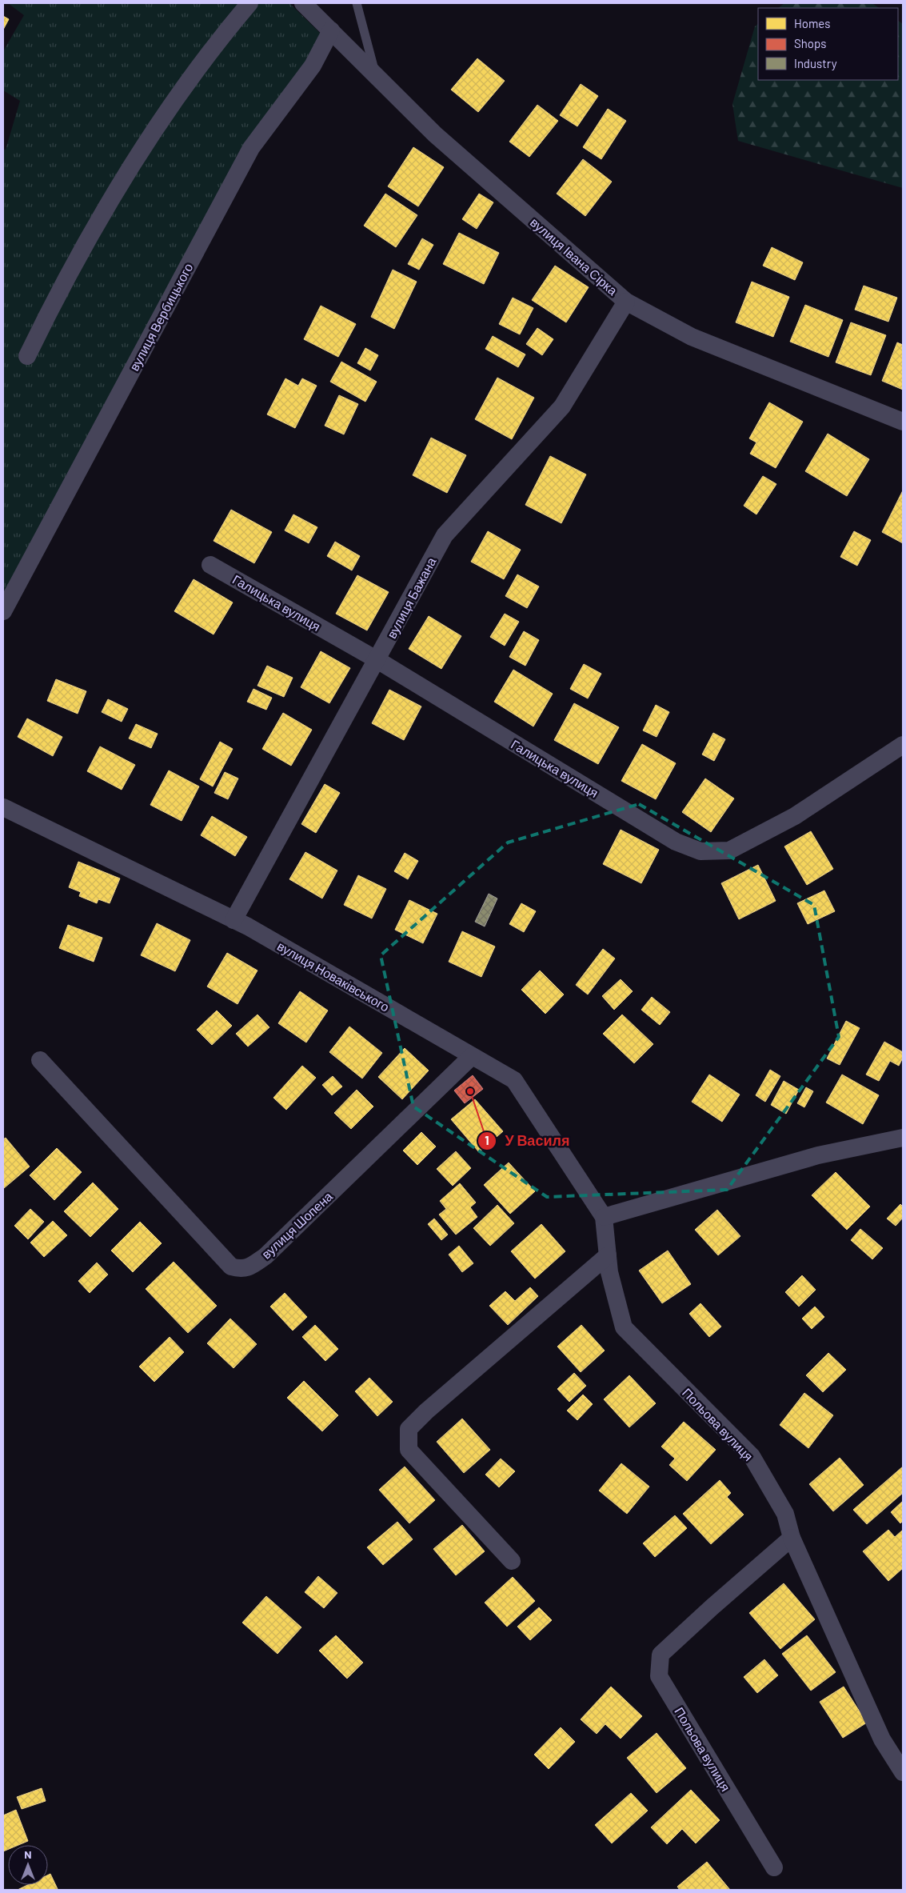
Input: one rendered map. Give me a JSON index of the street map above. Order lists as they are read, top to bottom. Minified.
{"streets":{"street":["вулиця Івана Сірка","вулиця Вербицького","вулиця Бажана","Галицька вулиця","вулиця Новаківського","вулиця Шопена","Польова вулиця"]},"crossings":[["вулиця Івана Сірка","вулиця Вербицького"],["вулиця Івана Сірка","вулиця Бажана"],["вулиця Бажана","Галицька вулиця"],["вулиця Бажана","вулиця Новаківського"],["вулиця Новаківського","вулиця Шопена"],["вулиця Новаківського","Польова вулиця"]],"places":["У Василя"],"legend":["Homes","Shops","Industry"],"north":"top"}
